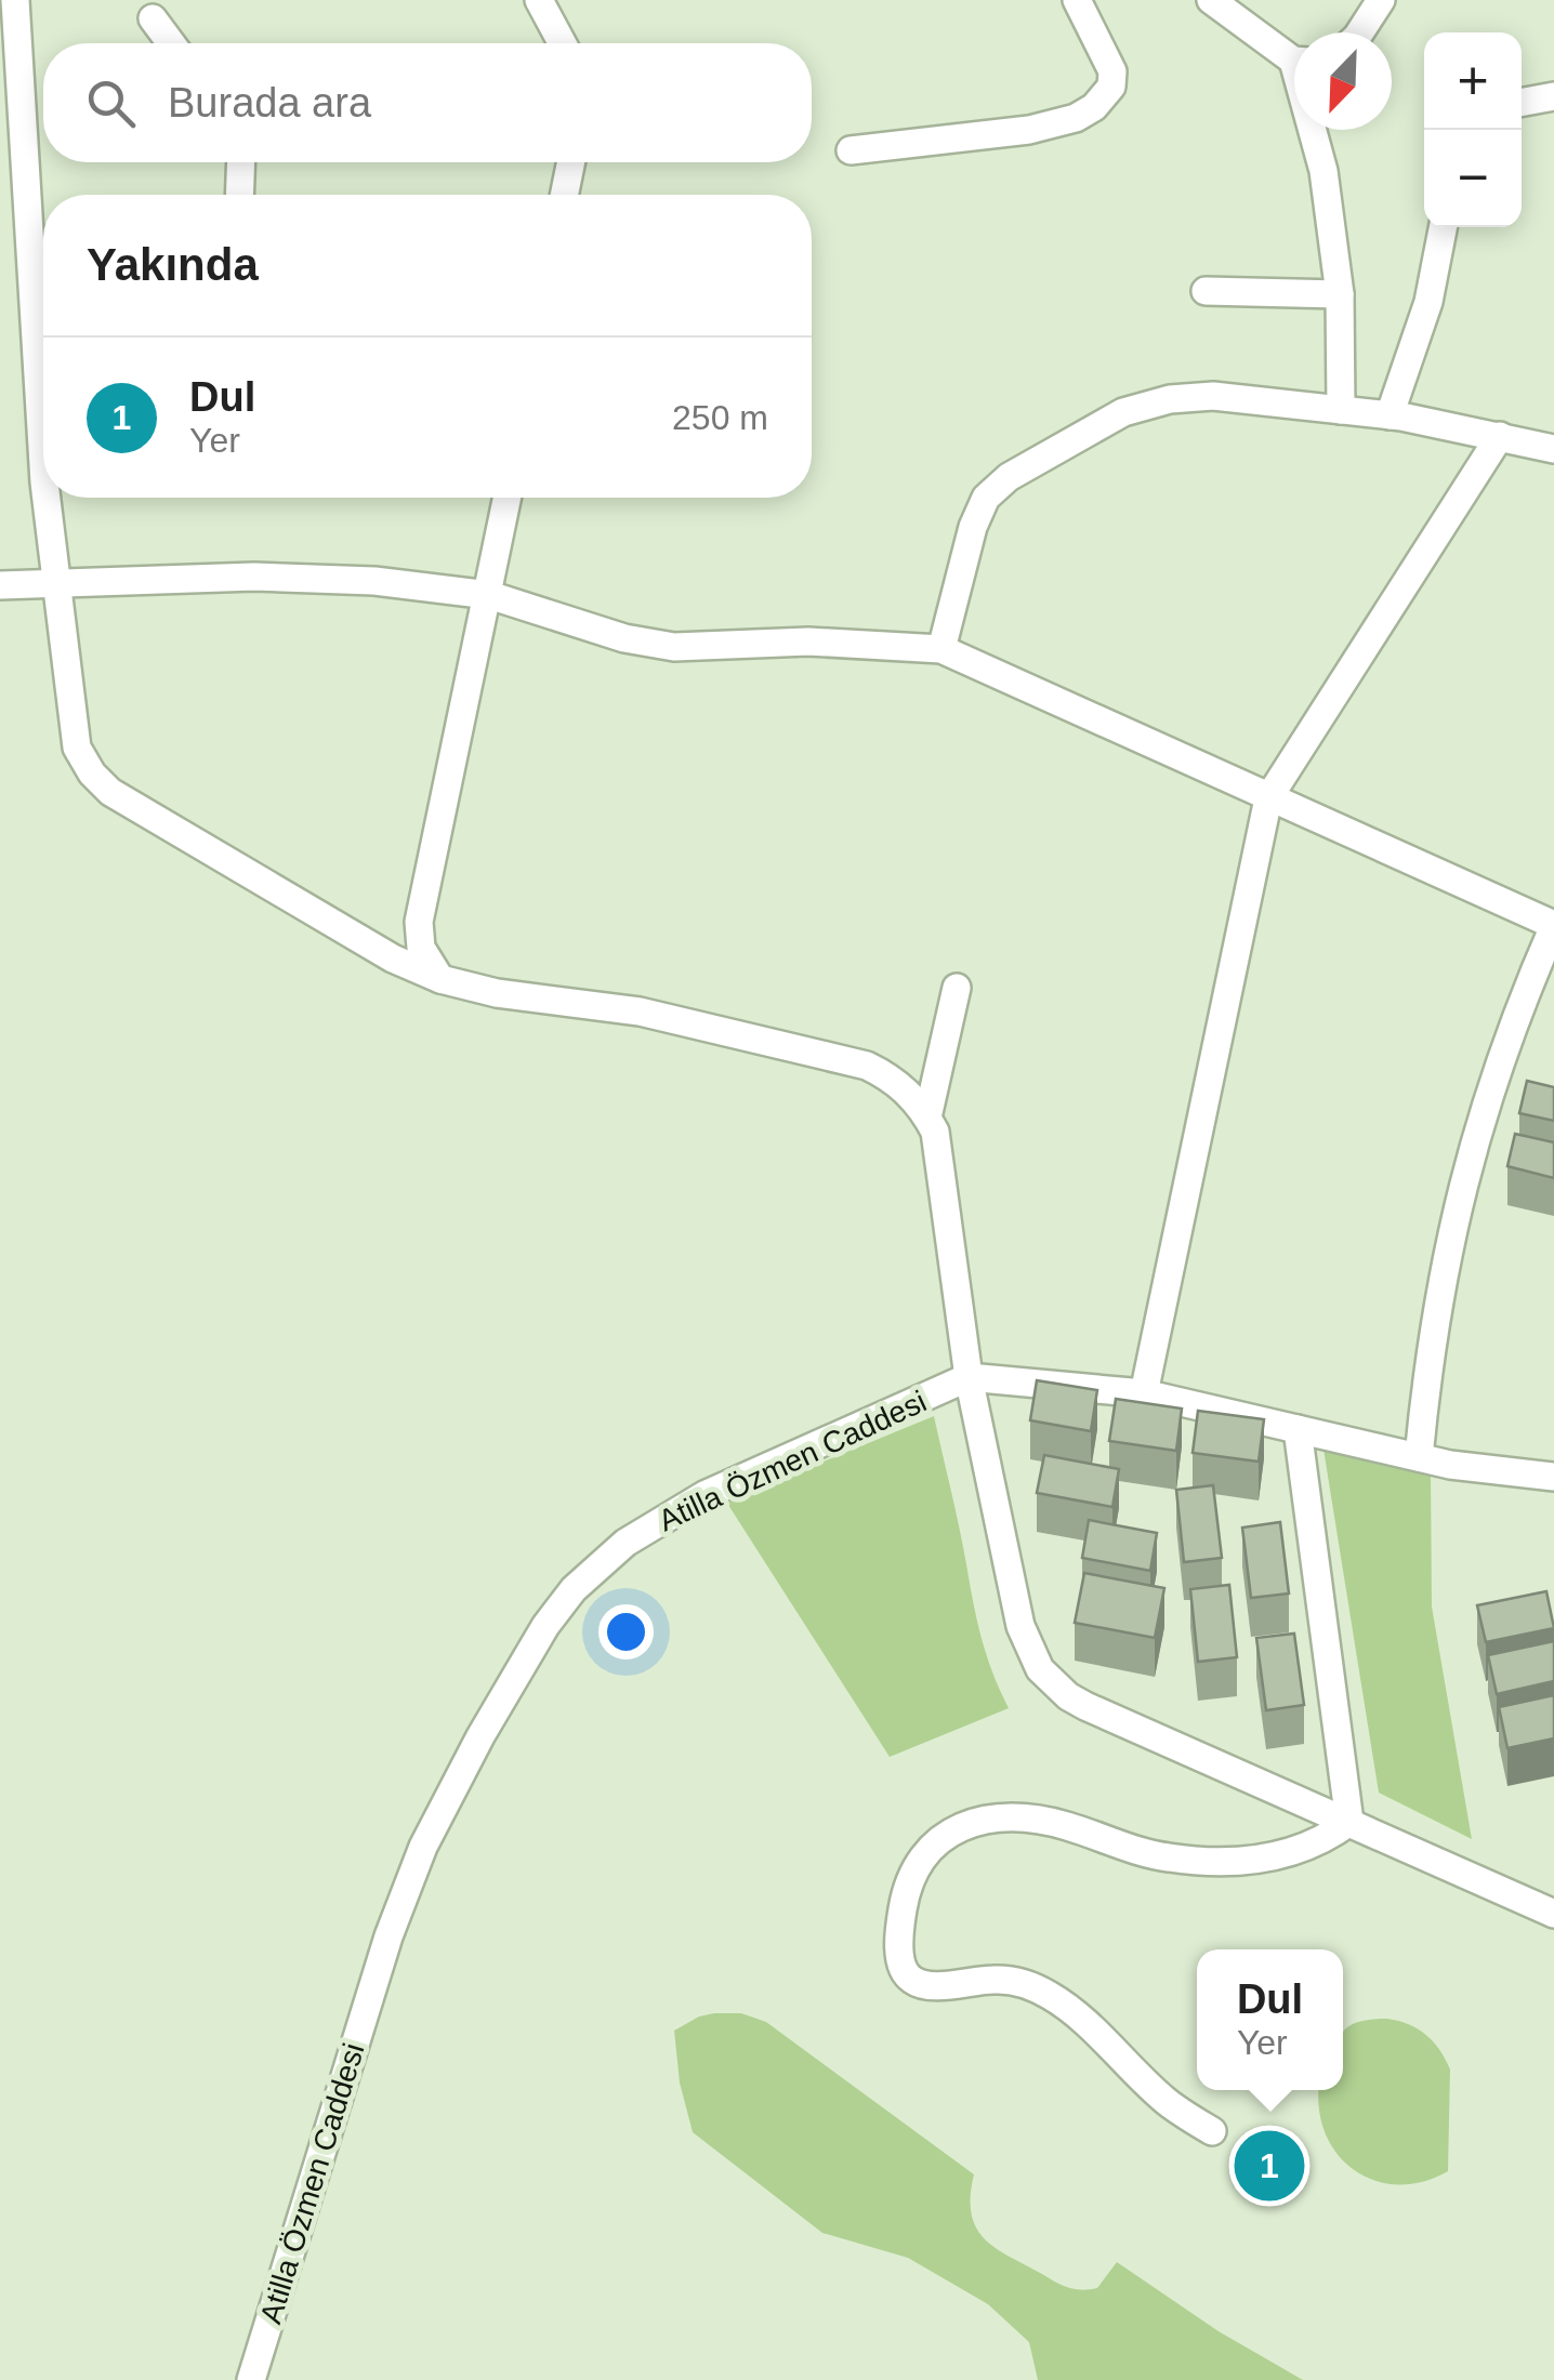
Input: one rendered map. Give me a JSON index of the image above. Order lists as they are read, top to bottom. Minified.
{"streets":{"street":["Atilla Özmen Caddesi"]},"north":"bottom left","page":{"map_buttons":["+","−"],"search":"Burada ara","heading":"Yakında","list":[{"mark":"1","name":"Dul","note":"Yer","value":"250 m"}],"popup":["Dul","Yer"],"pins":"1"}}
